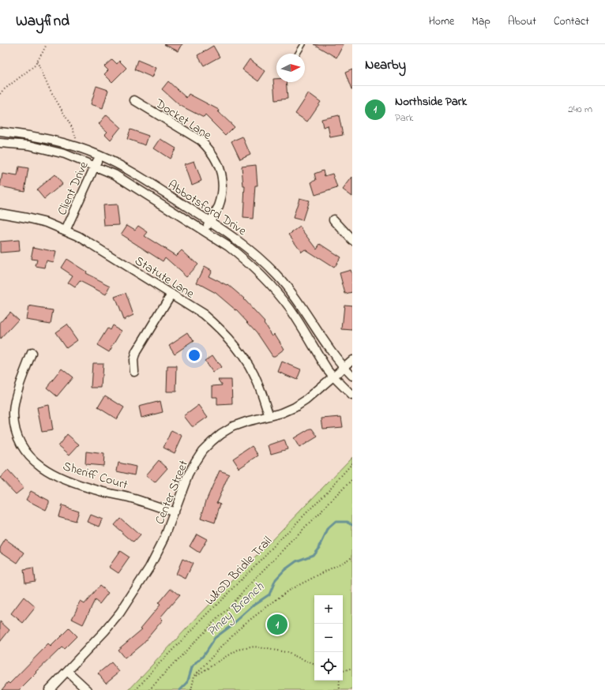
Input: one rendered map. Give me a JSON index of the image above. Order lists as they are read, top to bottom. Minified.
{"streets":{"street":["Docket Lane","Client Drive","Abbotsford Drive","Statute Lane","Sheriff Court","Center Street"],"path":["W&OD Bridle Trail"]},"crossings":[["Docket Lane","Abbotsford Drive"],["Client Drive","Abbotsford Drive"],["Client Drive","Statute Lane"],["Abbotsford Drive","Center Street"],["Statute Lane","Center Street"],["Sheriff Court","Center Street"]],"water":["Piney Branch"],"north":"right","page":{"header":"Wayfind","nav":["Home","Map","About","Contact"],"heading":"Nearby","list":[{"mark":"1","name":"Northside Park","note":"Park","value":"240 m"}],"map_buttons":["+","−"],"pins":"1"}}
